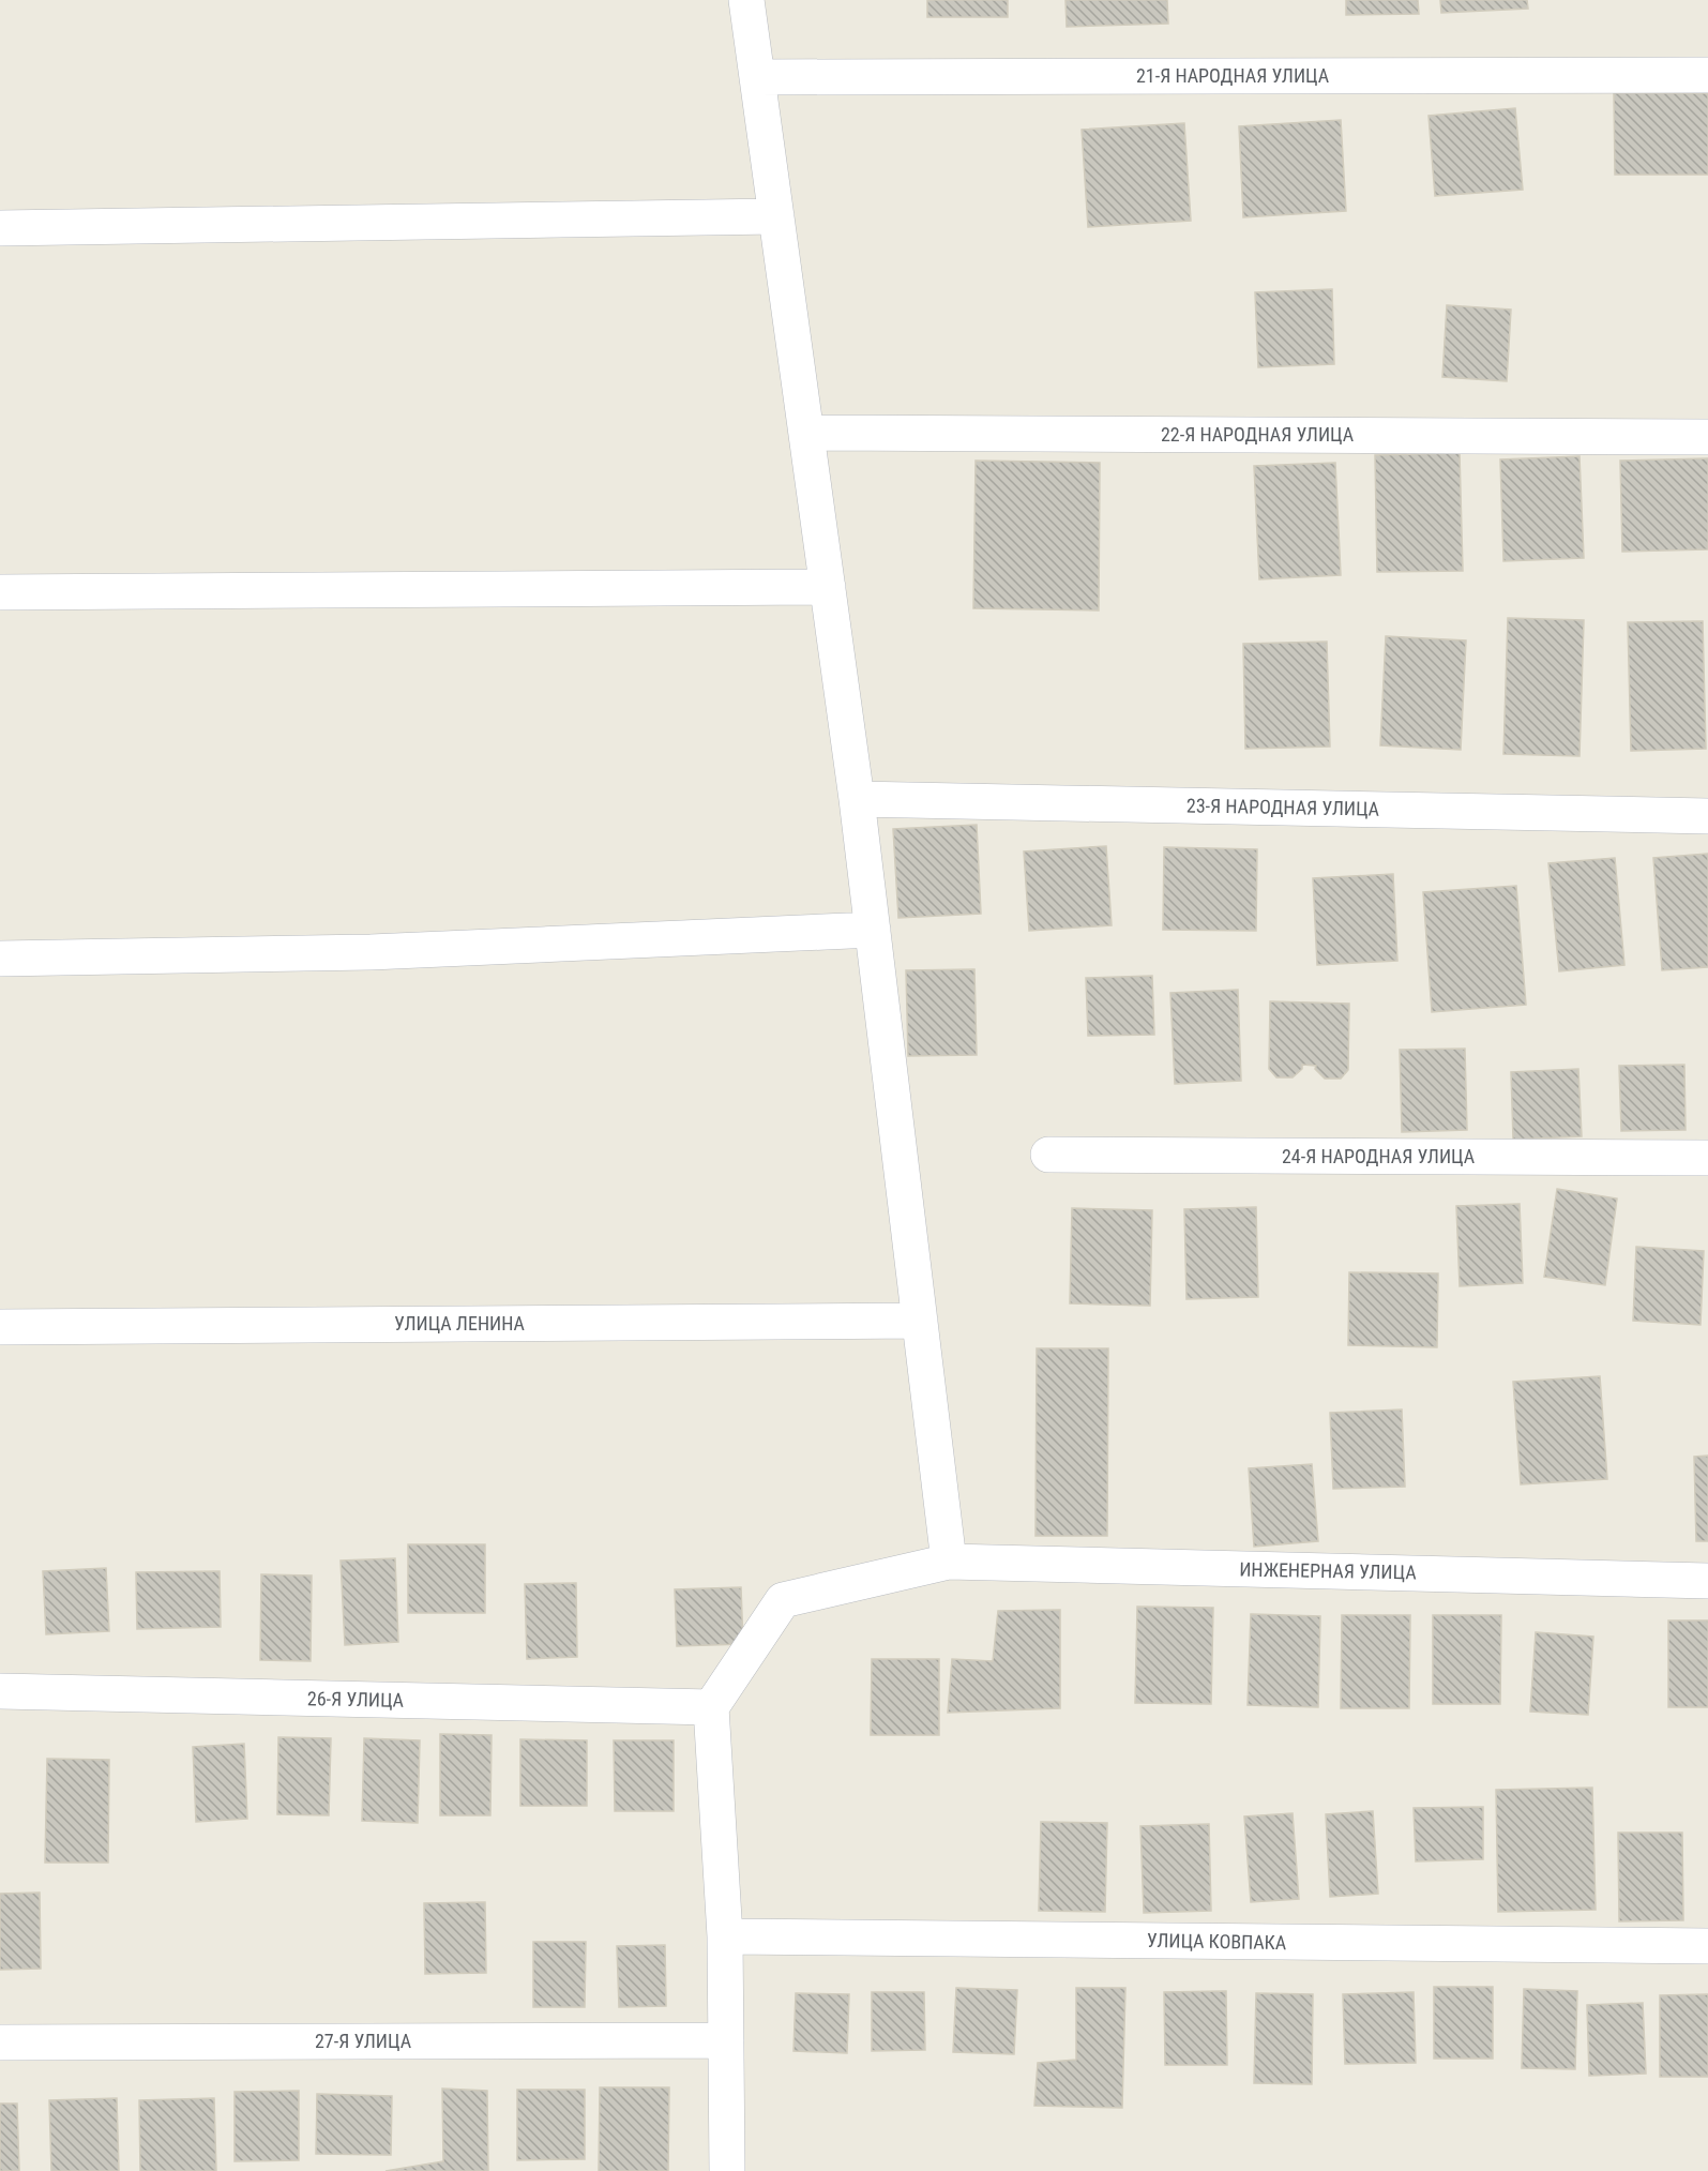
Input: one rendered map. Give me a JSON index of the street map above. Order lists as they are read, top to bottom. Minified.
{"streets":{"street":["21-Я НАРОДНАЯ УЛИЦА","22-Я НАРОДНАЯ УЛИЦА","23-Я НАРОДНАЯ УЛИЦА","24-Я НАРОДНАЯ УЛИЦА","УЛИЦА ЛЕНИНА","ИНЖЕНЕРНАЯ УЛИЦА","26-Я УЛИЦА","УЛИЦА КОВПАКА","27-Я УЛИЦА"]},"crossings":[["ИНЖЕНЕРНАЯ УЛИЦА","26-Я УЛИЦА"]]}
